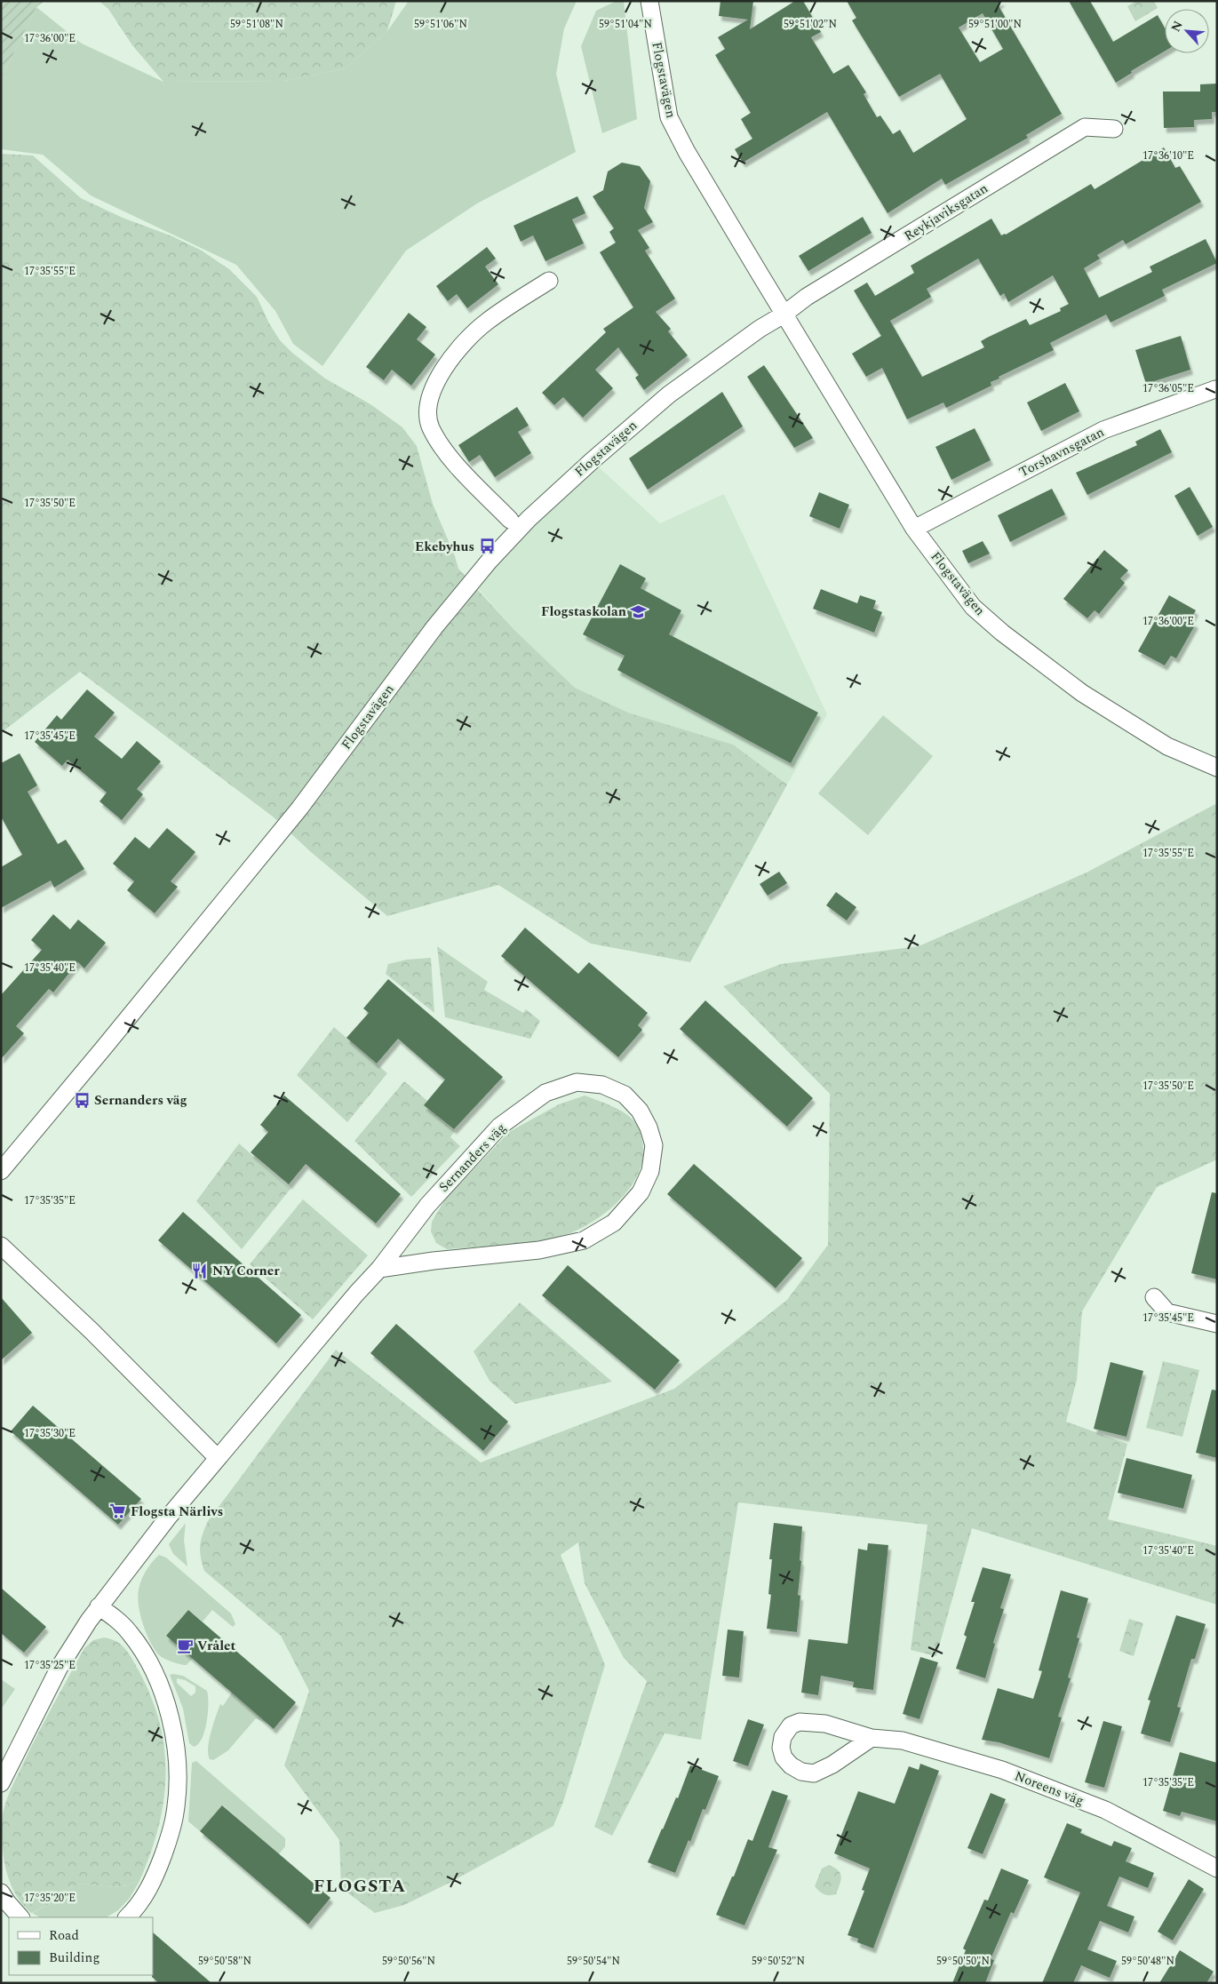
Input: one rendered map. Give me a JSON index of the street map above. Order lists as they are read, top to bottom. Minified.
{"streets":{"street":["Flogstavägen","Reykjaviksgatan","Torshavnsgatan","Sernanders väg","Noreens väg"]},"crossings":[["Flogstavägen","Reykjaviksgatan"],["Flogstavägen","Torshavnsgatan"]],"districts":["FLOGSTA"],"places":{"bus stop":["Ekebyhus","Sernanders väg"],"school or university":["Flogstaskolan"],"restaurant":["NY Corner"],"supermarket":["Flogsta Närlivs"],"cafe":["Vrålet"]},"legend":["Road","Building"],"north":"top left","coordinates":["59°51'08\"N","59°51'06\"N","59°51'04\"N","59°51'02\"N","59°51'00\"N","17°36'00\"E","17°36'10\"E","17°35'55\"E","17°36'05\"E","17°35'50\"E","17°35'45\"E","17°35'40\"E","17°35'35\"E","17°35'30\"E","17°35'25\"E","17°35'20\"E","59°50'58\"N","59°50'56\"N","59°50'54\"N","59°50'52\"N","59°50'50\"N","59°50'48\"N"]}
